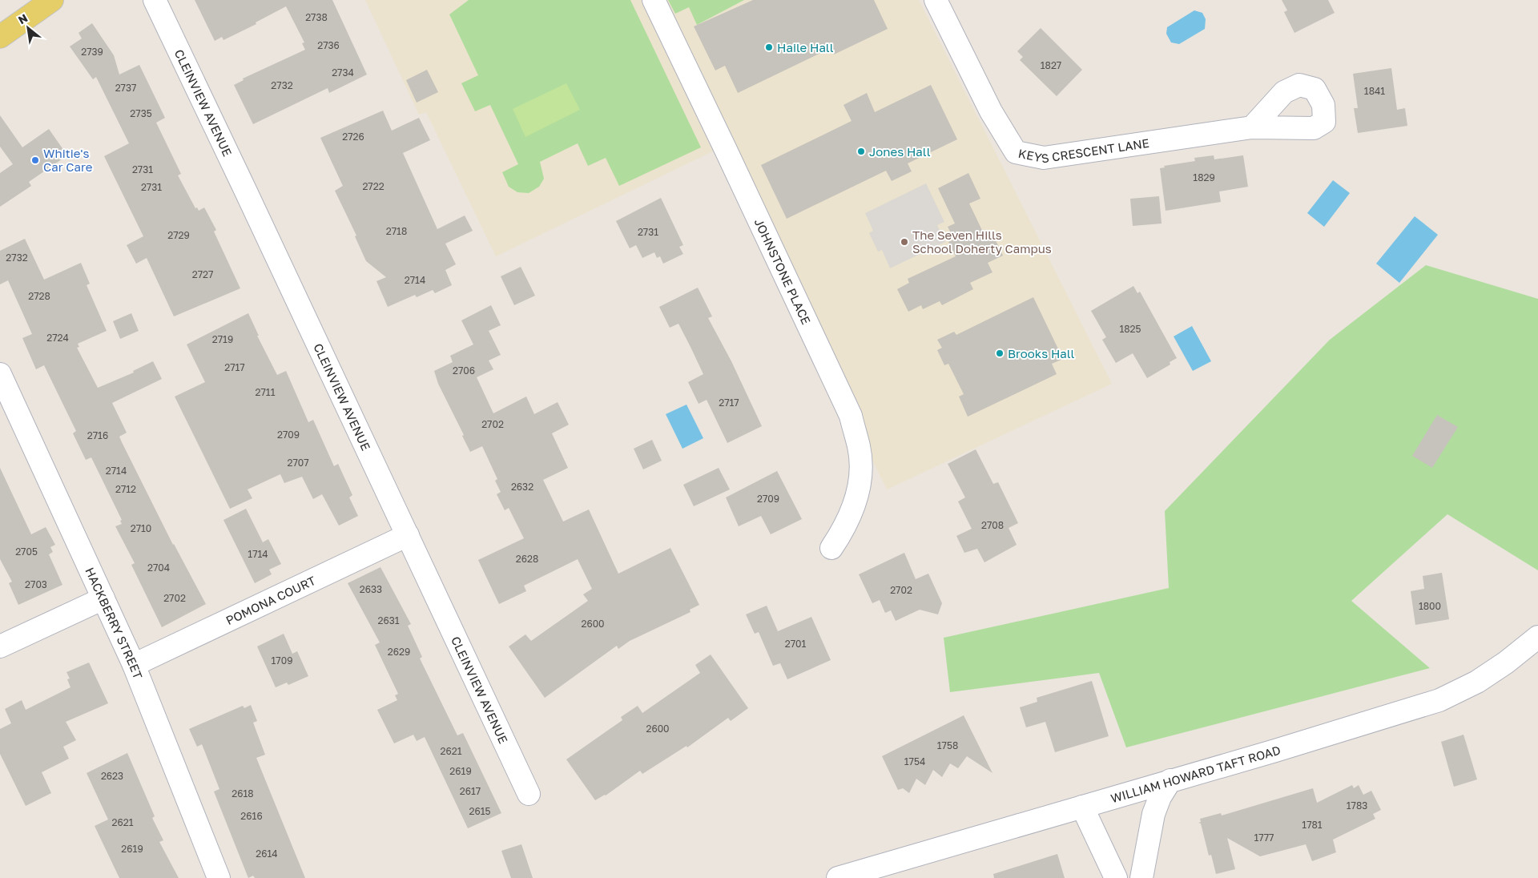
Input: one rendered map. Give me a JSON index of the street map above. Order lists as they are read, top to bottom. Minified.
{"streets":{"street":["CLEINVIEW AVENUE","KEYS CRESCENT LANE","JOHNSTONE PLACE","POMONA COURT","HACKBERRY STREET","WILLIAM HOWARD TAFT ROAD"]},"crossings":[["CLEINVIEW AVENUE","POMONA COURT"],["POMONA COURT","HACKBERRY STREET"]],"places":["Haile Hall","Jones Hall","Whitie's Car Care","The Seven Hills School Doherty Campus","Brooks Hall"],"house_numbers":["2738","2736","2739","1827","2734","2732","2737","1841","2735","2726","2731","1829","2722","2731","2718","2731","2729","2732","2727","2714","2728","1825","2724","2719","2717","2706","2711","2717","2702","2709","2716","2707","2714","2632","2712","2709","2708","2710","2705","1714","2628","2704","2703","2633","2702","2702","1800","2631","2600","2701","2629","1709","2600","1758","2621","1754","2619","2623","2617","2618","1783","2615","2616","2621","1781","1777","2619","2614"],"north":"top left"}
